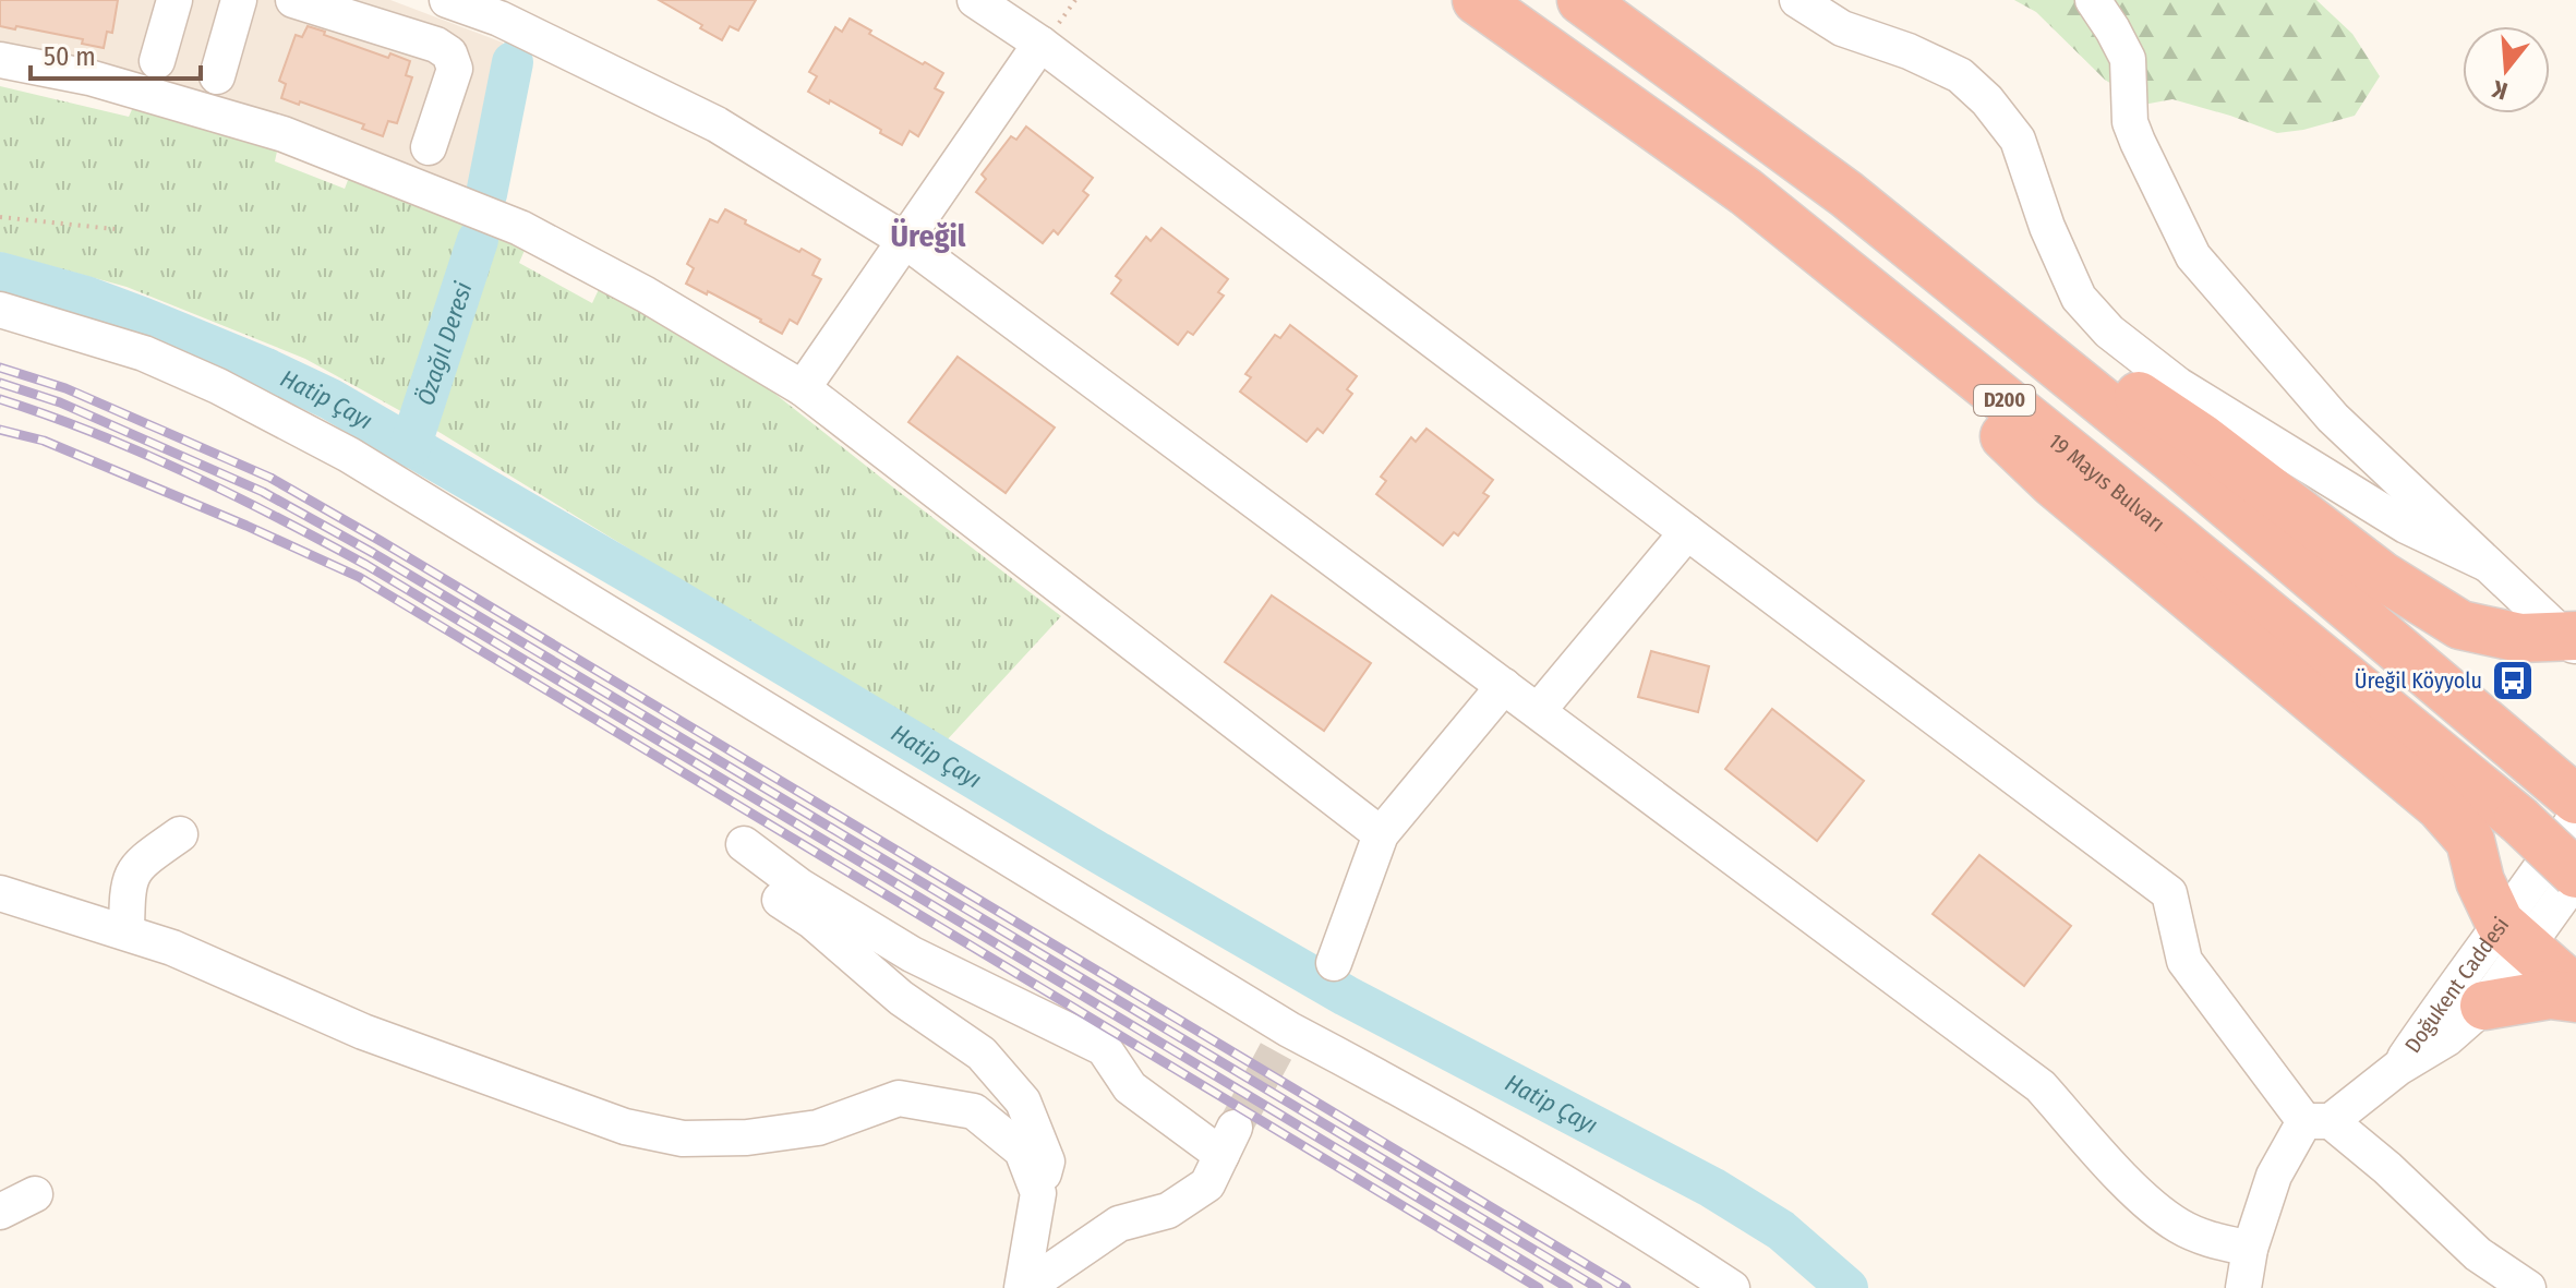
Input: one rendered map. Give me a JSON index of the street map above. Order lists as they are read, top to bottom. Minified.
{"streets":{"highway":["D200","19 Mayıs Bulvarı"],"street":["Doğukent Caddesi"]},"crossings":[["D200","Doğukent Caddesi"],["19 Mayıs Bulvarı","Doğukent Caddesi"]],"districts":["Üreğil"],"water":["Özağıl Deresi","Hatip Çayı"],"places":{"bus stop":["Üreğil Köyyolu"]},"scale_bar":"50 m","north":"bottom"}
